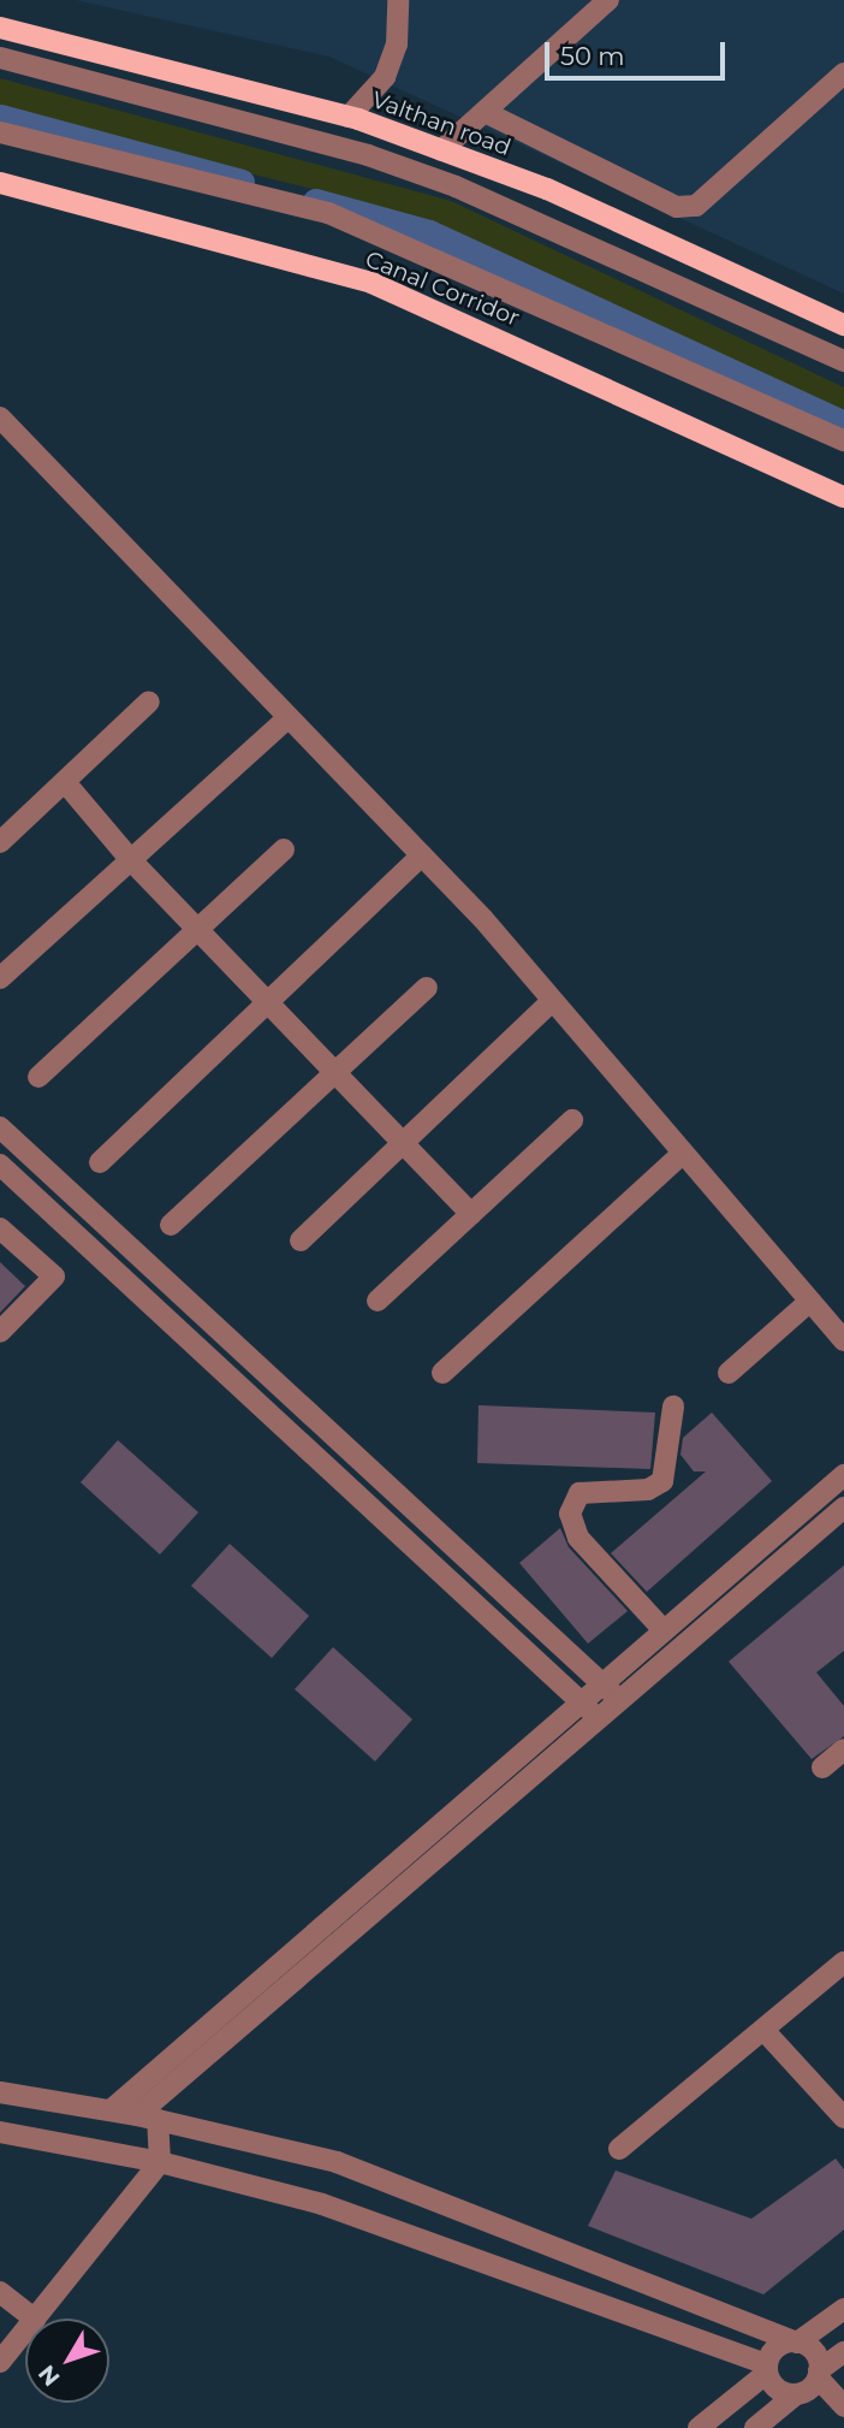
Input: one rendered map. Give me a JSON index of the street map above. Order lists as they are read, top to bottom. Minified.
{"streets":{"main road":["Valthan road","Canal Corridor"]},"scale_bar":"50 m","north":"bottom left"}
